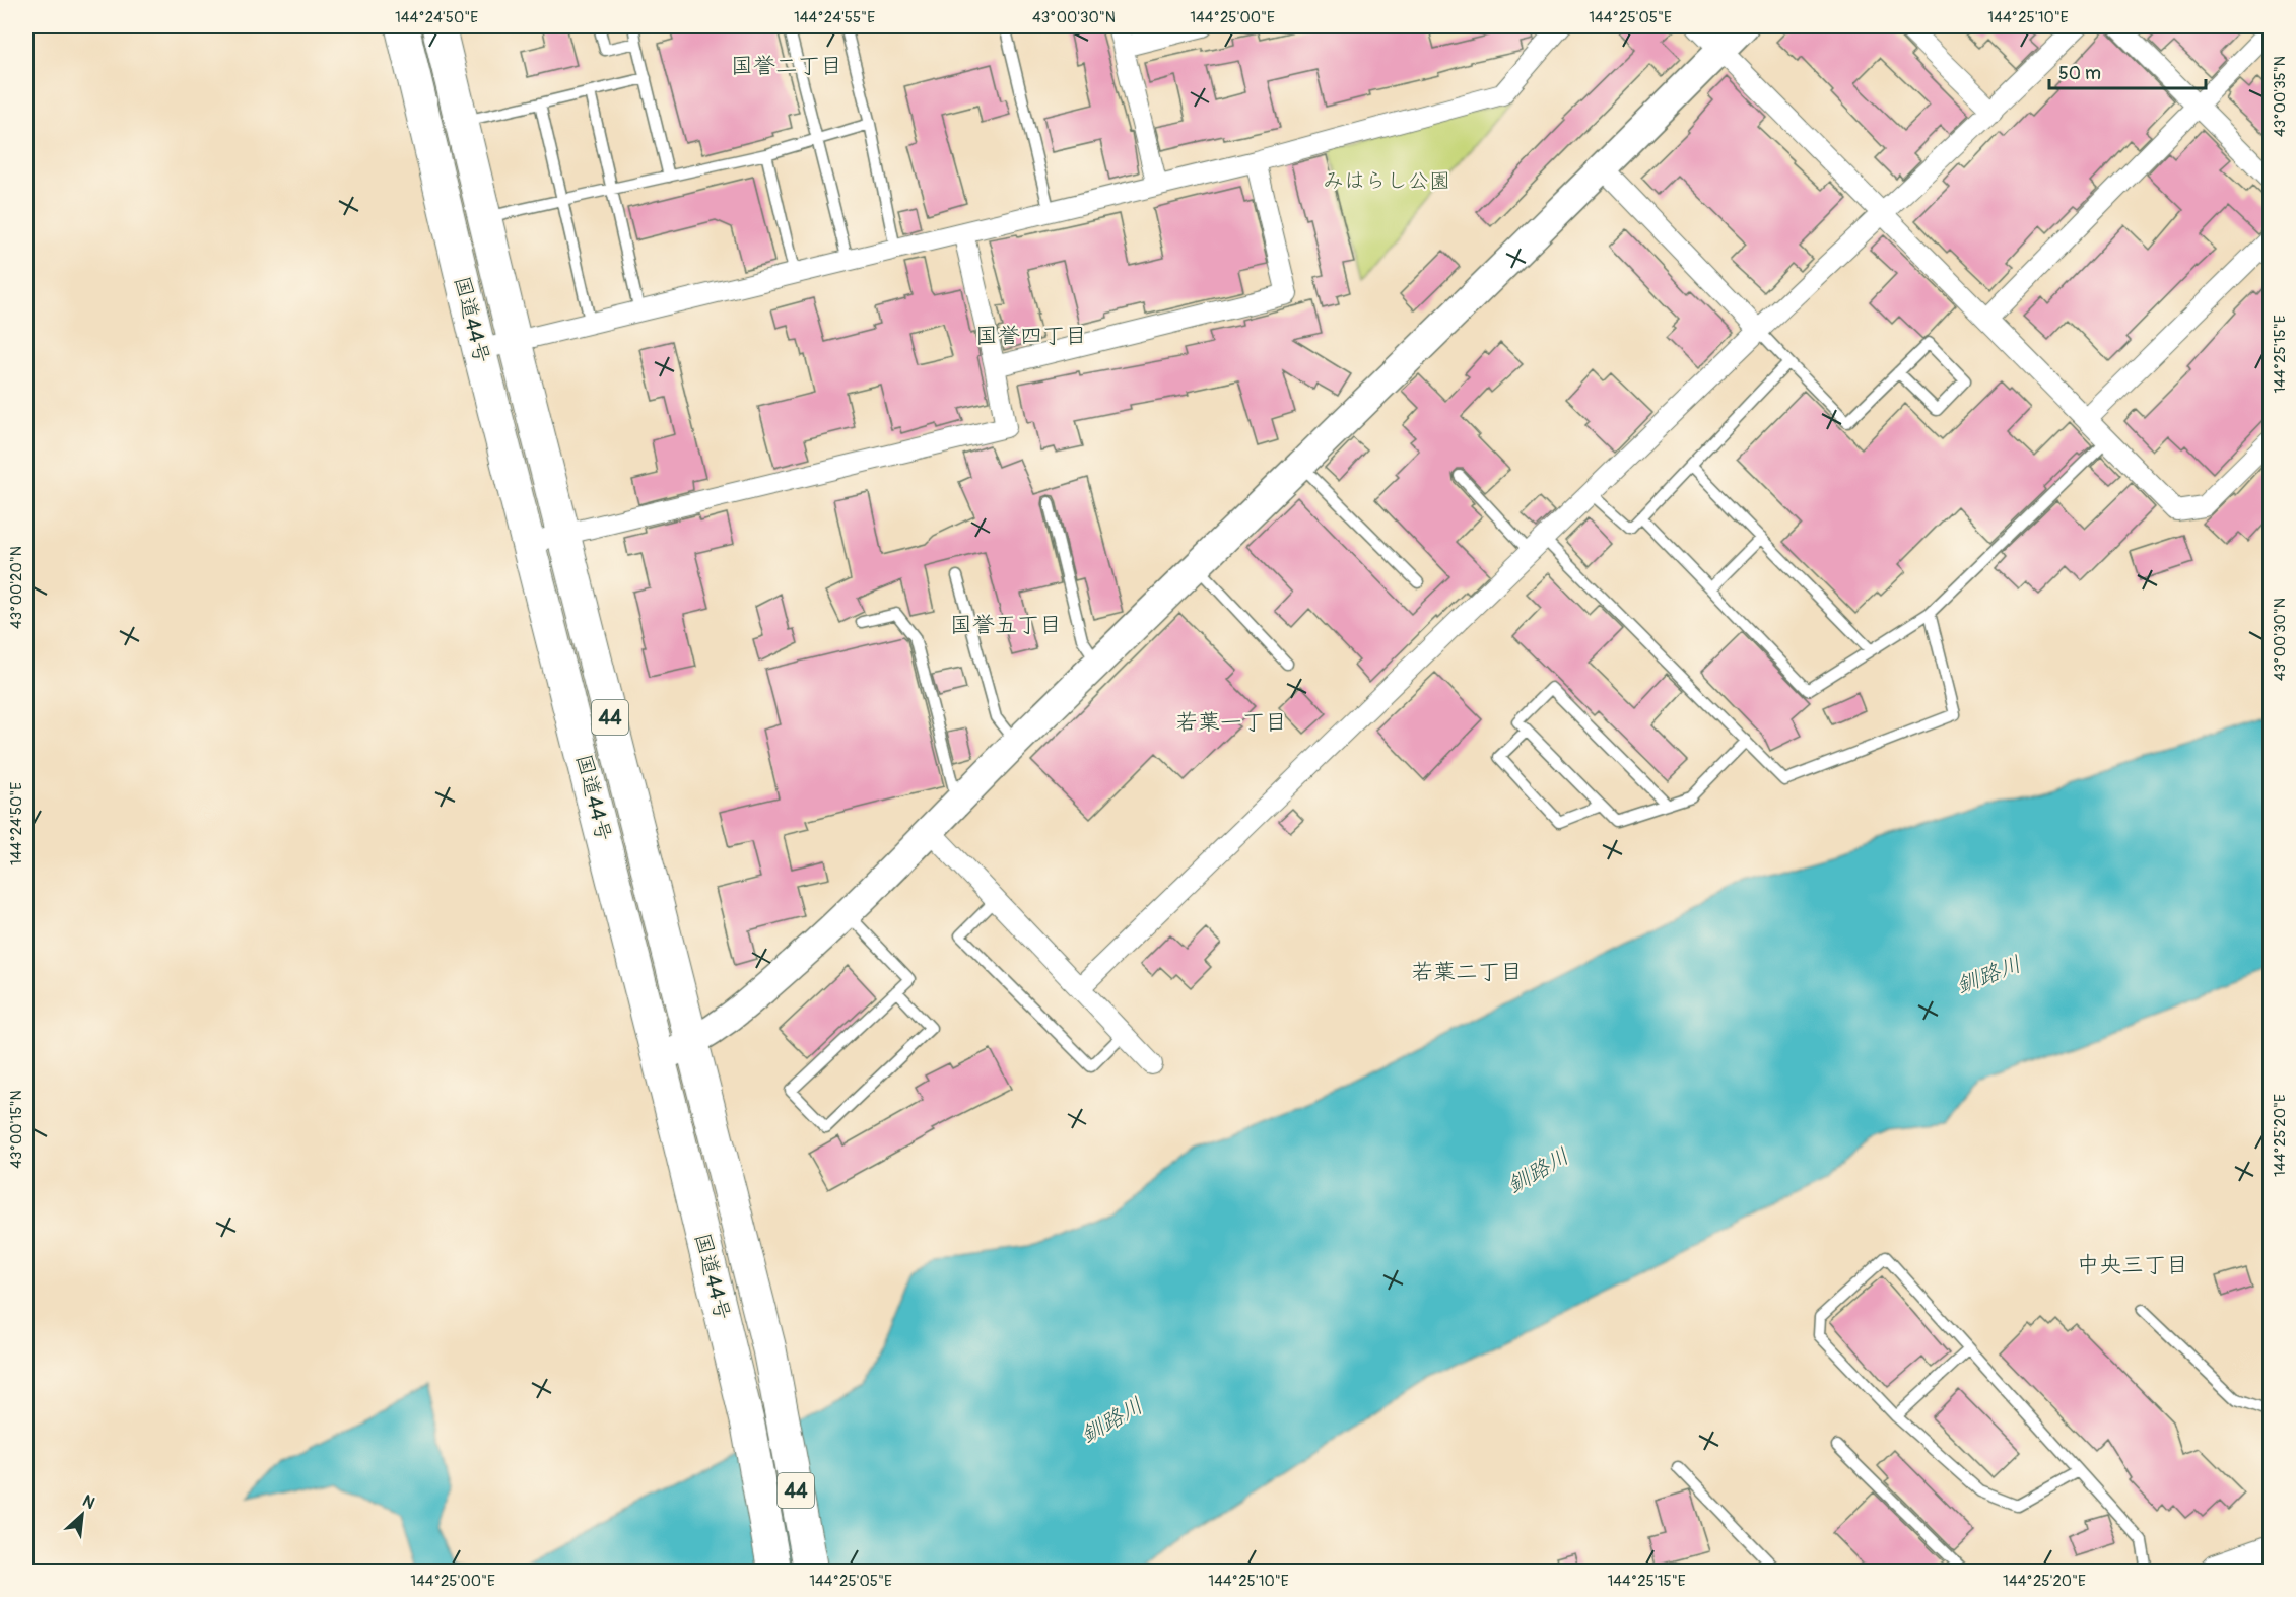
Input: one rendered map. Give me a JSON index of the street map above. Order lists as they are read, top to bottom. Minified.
{"streets":{"highway":["国道44号","44"]},"districts":["国誉二丁目","国誉四丁目","国誉五丁目","若葉一丁目","若葉二丁目","中央三丁目"],"water":["釧路川"],"parks":["みはらし公園"],"scale_bar":"50 m","north":"top right","coordinates":["144°24'50\"E","144°24'55\"E","43°00'30\"N","144°25'00\"E","144°25'05\"E","144°25'10\"E","43°00'35\"N","144°25'15\"E","43°00'20\"N","43°00'15\"N","144°25'20\"E"]}
